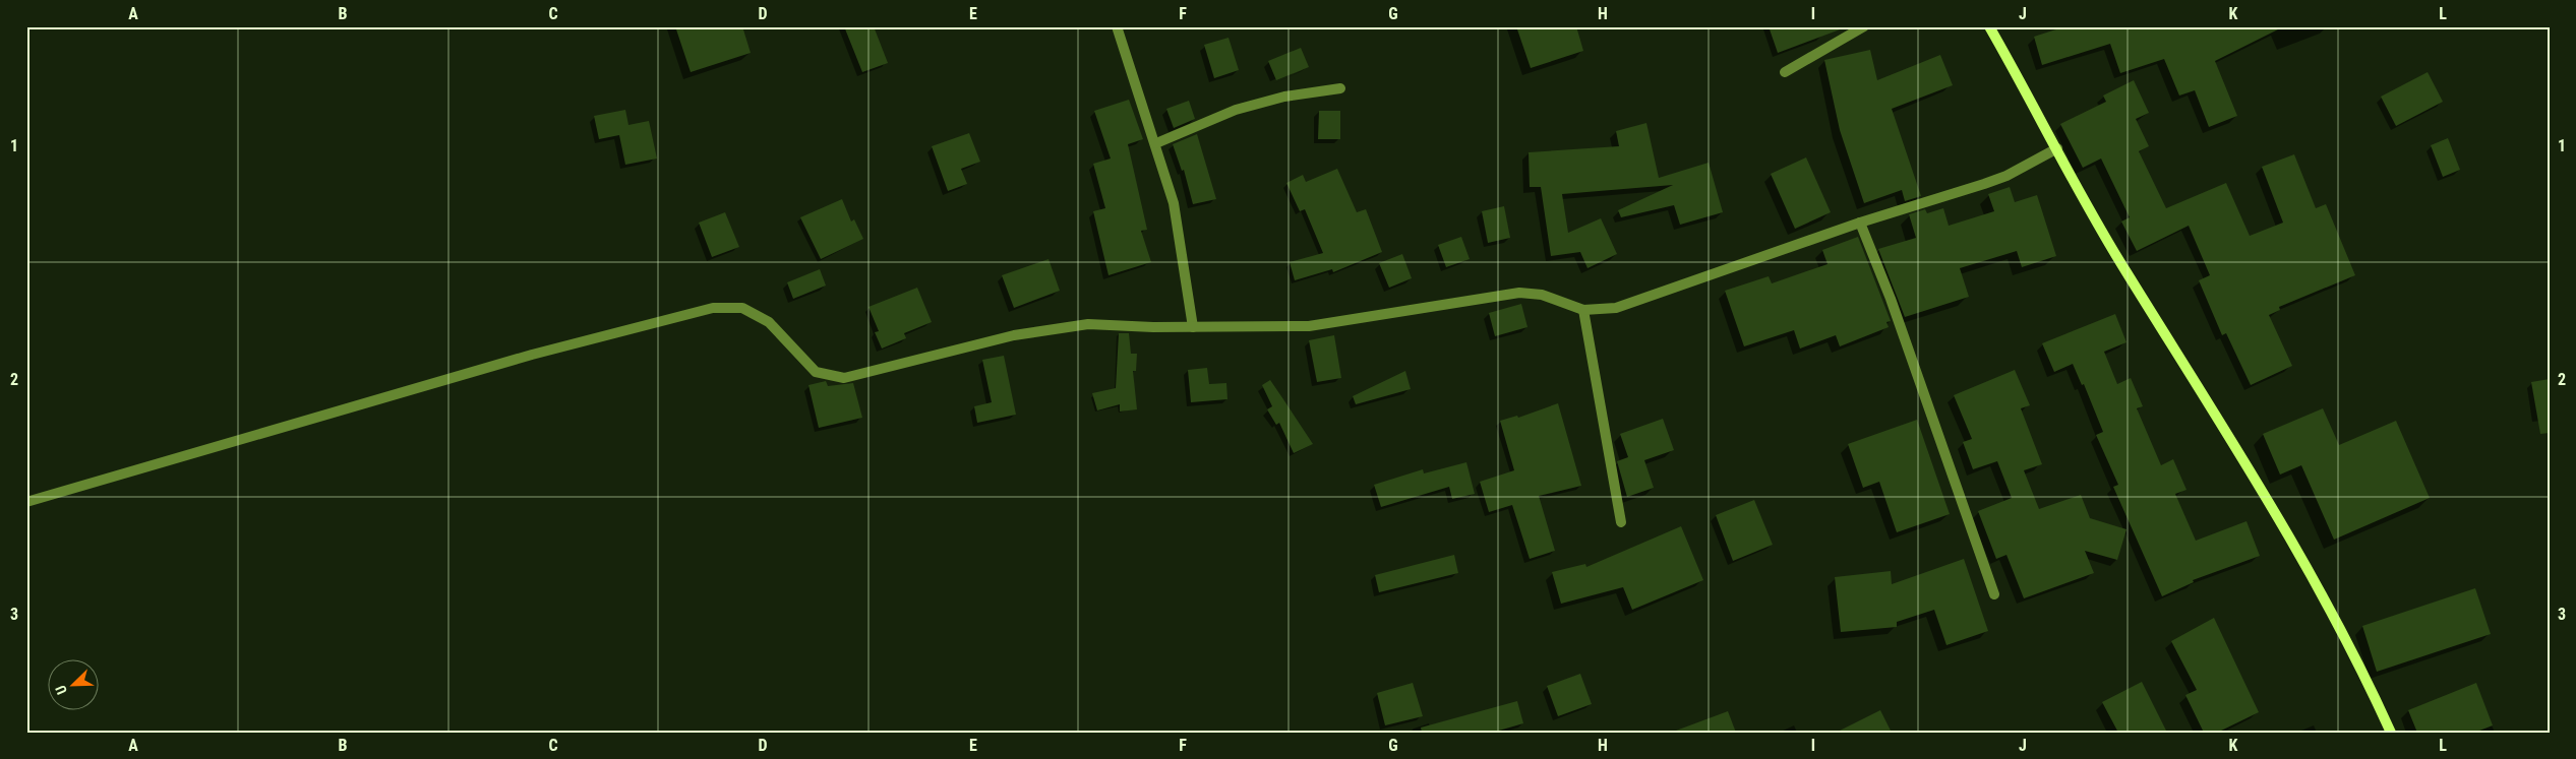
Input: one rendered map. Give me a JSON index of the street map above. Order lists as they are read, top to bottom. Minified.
{"north":"bottom left","grid":{"columns":["A","B","C","D","E","F","G","H","I","J","K","L"],"rows":["1","2","3"]}}
